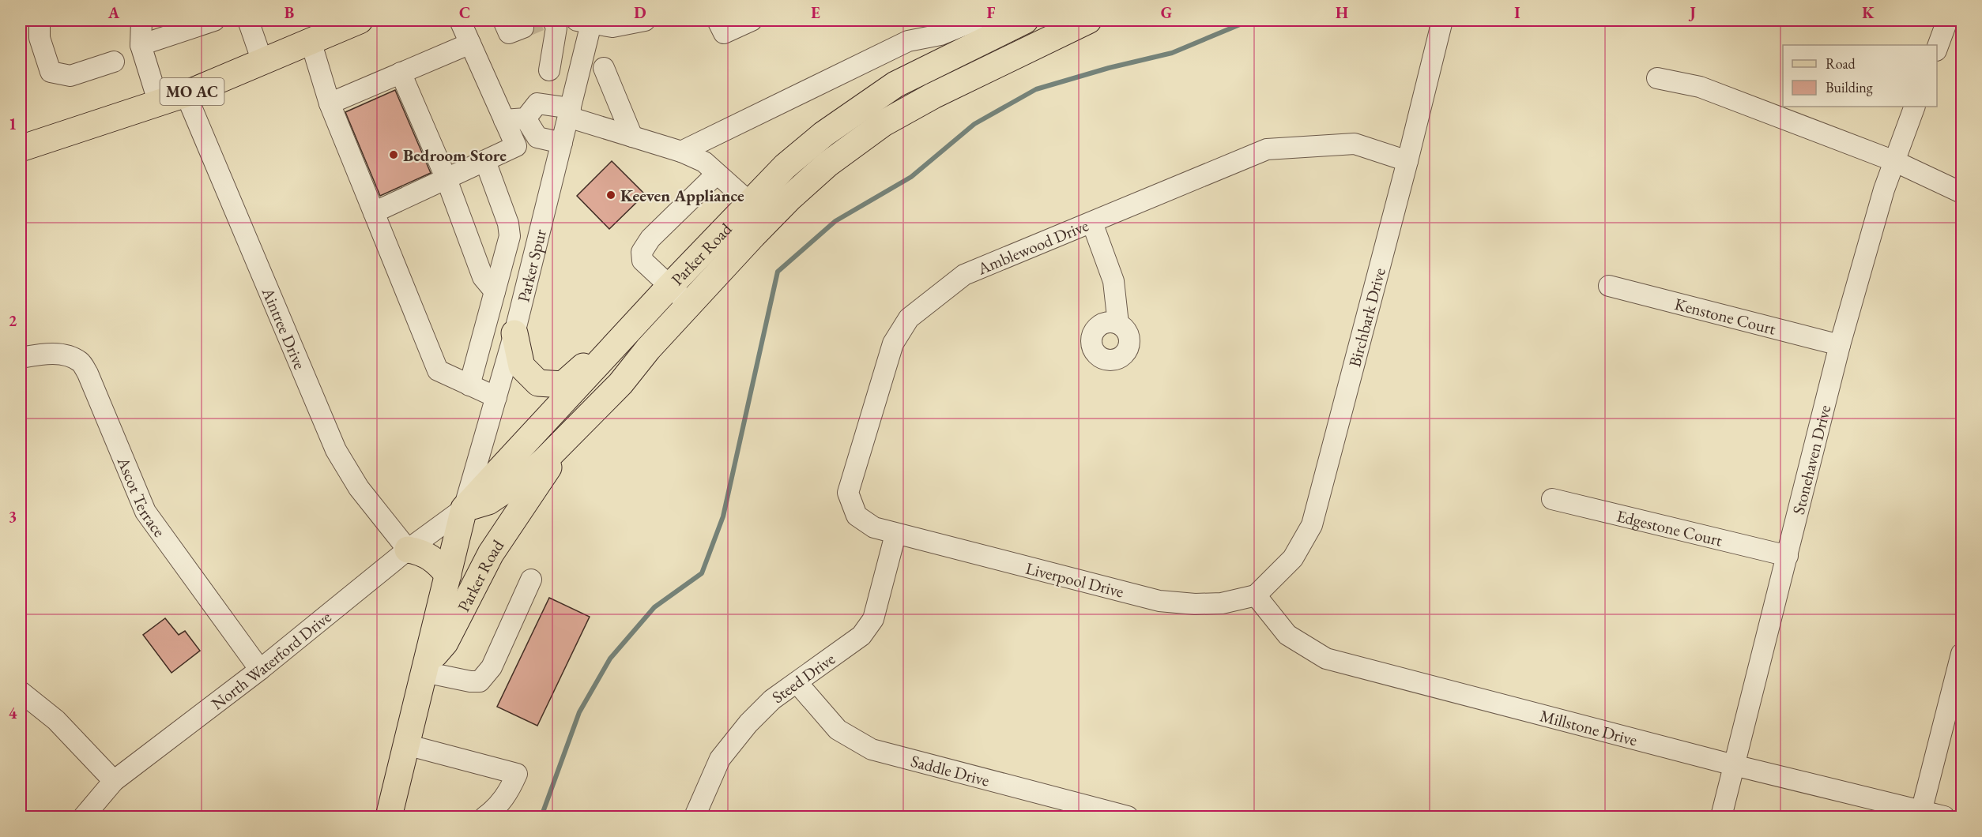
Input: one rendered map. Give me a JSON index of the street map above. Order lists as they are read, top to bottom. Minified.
{"streets":{"main road":["MO AC","Parker Road"],"street":["Amblewood Drive","Parker Spur","Kenstone Court","Birchbark Drive","Aintree Drive","Stonehaven Drive","Ascot Terrace","Edgestone Court","Liverpool Drive","North Waterford Drive","Steed Drive","Millstone Drive","Saddle Drive"]},"crossings":[["MO AC","Aintree Drive"],["Amblewood Drive","Birchbark Drive"],["Amblewood Drive","Liverpool Drive"],["Amblewood Drive","Steed Drive"],["Parker Road","Parker Spur"],["Parker Road","North Waterford Drive"],["Parker Spur","North Waterford Drive"],["Kenstone Court","Stonehaven Drive"],["Birchbark Drive","Liverpool Drive"],["Birchbark Drive","Millstone Drive"],["Aintree Drive","North Waterford Drive"],["Stonehaven Drive","Edgestone Court"],["Stonehaven Drive","Millstone Drive"],["Ascot Terrace","North Waterford Drive"],["Liverpool Drive","Steed Drive"],["Liverpool Drive","Millstone Drive"],["Steed Drive","Saddle Drive"]],"places":["Bedroom Store","Keeven Appliance"],"legend":["Road","Building"],"grid":{"columns":["A","B","C","D","E","F","G","H","I","J","K"],"rows":["1","2","3","4"]}}
